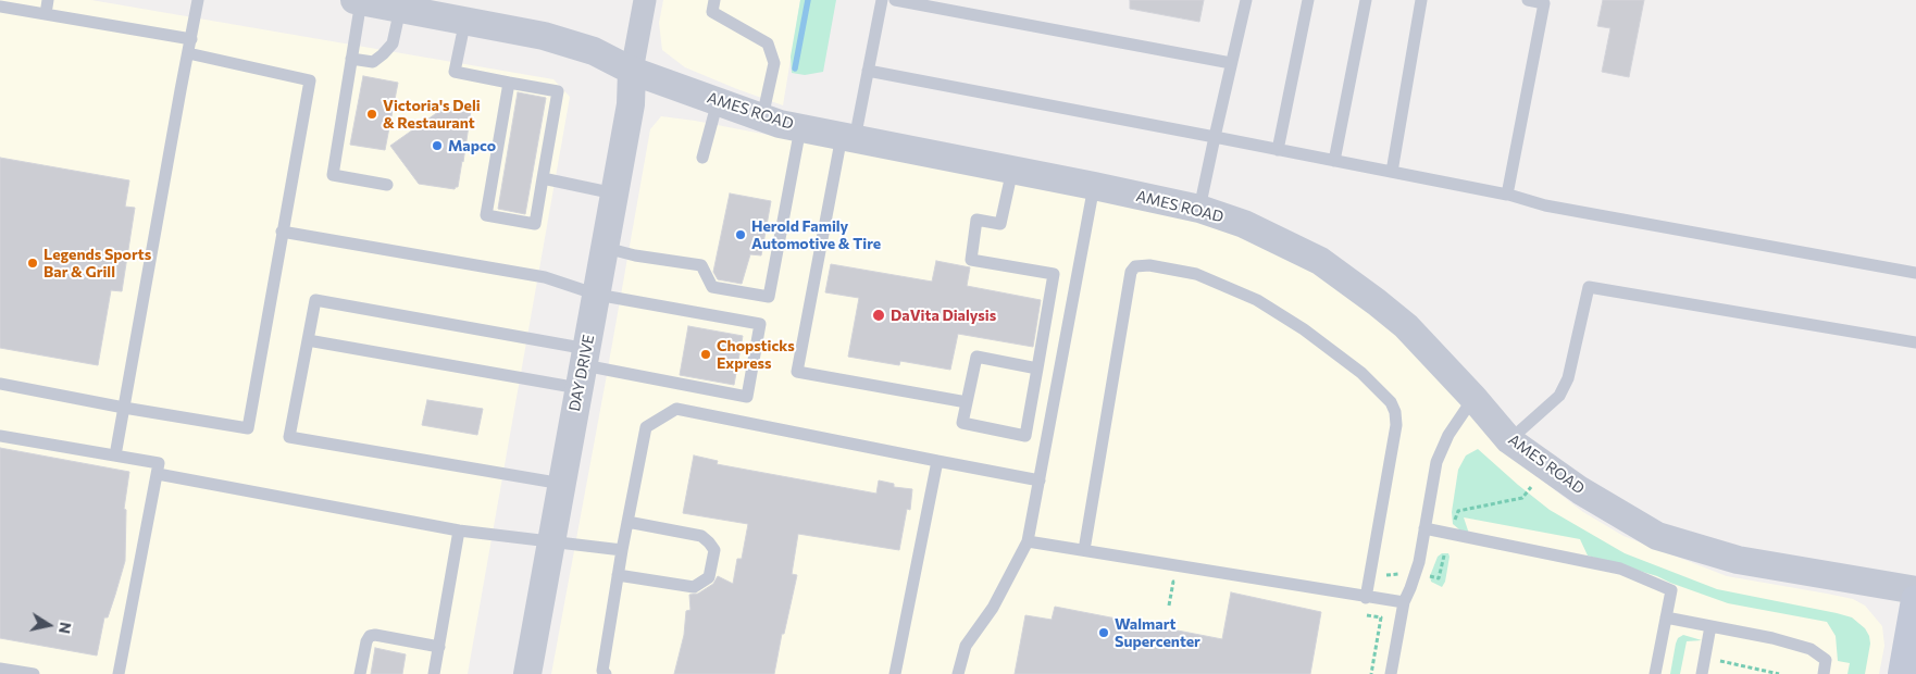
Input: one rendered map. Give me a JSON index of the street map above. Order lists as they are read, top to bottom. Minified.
{"streets":{"street":["AMES ROAD","DAY DRIVE"]},"crossings":[["AMES ROAD","DAY DRIVE"]],"places":["Victoria's Deli & Restaurant","Mapco","Herold Family Automotive & Tire","Legends Sports Bar & Grill","DaVita Dialysis","Chopsticks Express","Walmart Supercenter"],"north":"right"}
